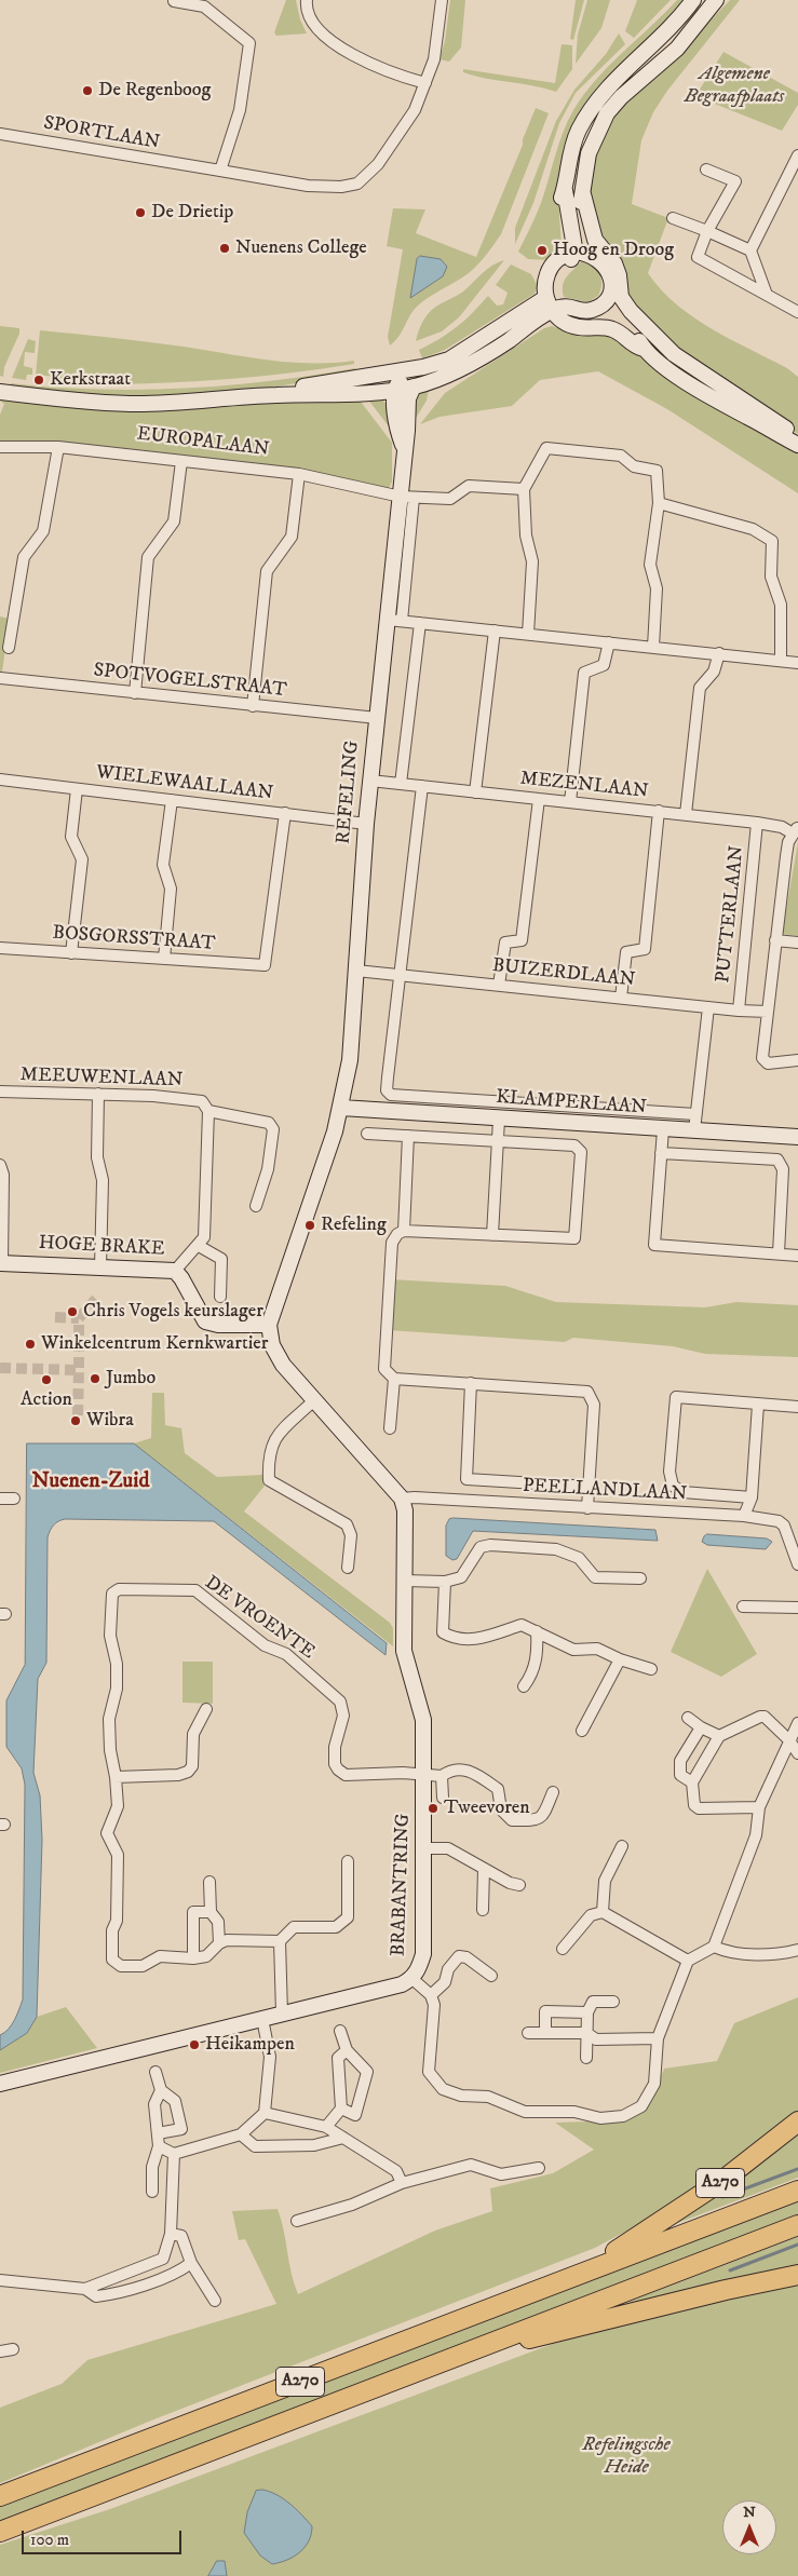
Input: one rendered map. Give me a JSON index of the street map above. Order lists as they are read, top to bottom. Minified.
{"streets":{"highway":["A270"],"street":["SPORTLAAN","EUROPALAAN","SPOTVOGELSTRAAT","WIELEWAALLAAN","MEZENLAAN","REFELING","PUTTERLAAN","BOSGORSSTRAAT","BUIZERDLAAN","MEEUWENLAAN","KLAMPERLAAN","HOGE BRAKE","PEELLANDLAAN","DE VROENTE","BRABANTRING"]},"crossings":[["EUROPALAAN","REFELING"],["SPOTVOGELSTRAAT","REFELING"],["WIELEWAALLAAN","REFELING"],["WIELEWAALLAAN","BOSGORSSTRAAT"],["MEZENLAAN","REFELING"],["MEZENLAAN","PUTTERLAAN"],["REFELING","BUIZERDLAAN"],["REFELING","KLAMPERLAAN"],["REFELING","HOGE BRAKE"],["PUTTERLAAN","BUIZERDLAAN"],["BUIZERDLAAN","KLAMPERLAAN"],["PEELLANDLAAN","BRABANTRING"],["DE VROENTE","BRABANTRING"]],"districts":["Nuenen-Zuid"],"parks":["Algemene Begraafplaats","Refelingsche Heide"],"places":["De Regenboog","De Drietip","Nuenens College","Hoog en Droog","Kerkstraat","Refeling","Chris Vogels keurslager","Winkelcentrum Kernkwartier","Jumbo","Action","Wibra","Tweevoren","Heikampen"],"scale_bar":"100 m","north":"top"}
